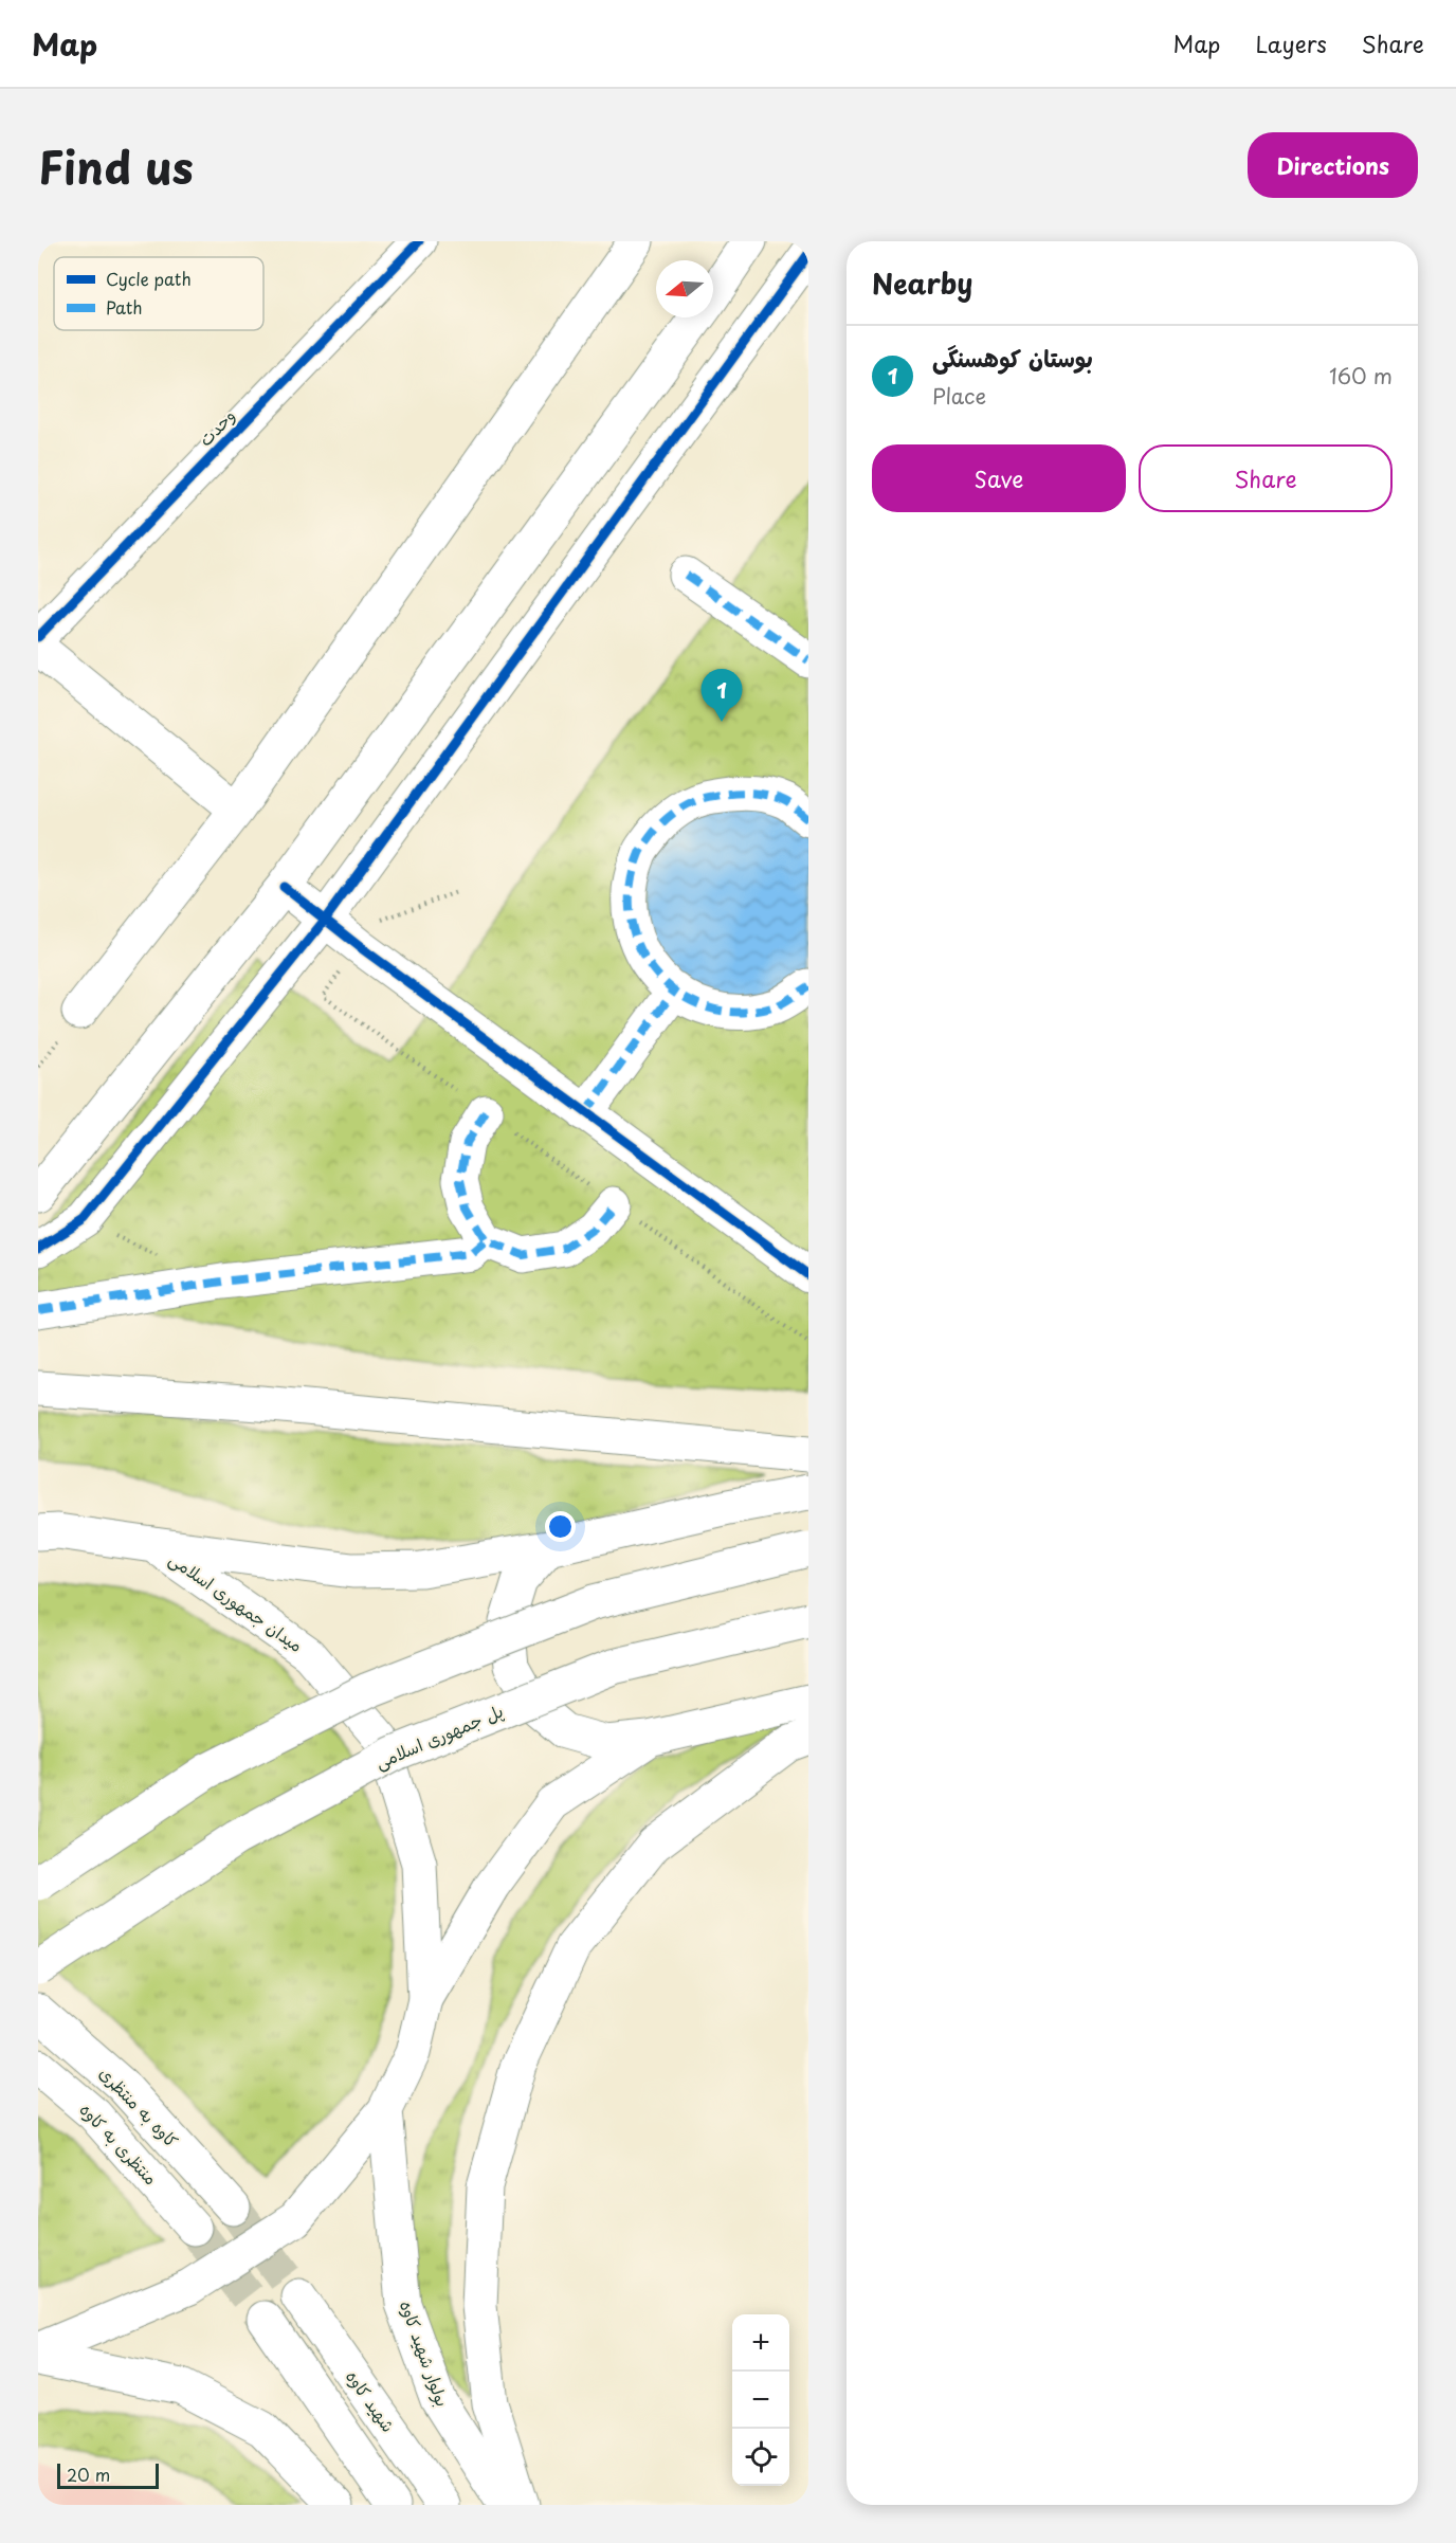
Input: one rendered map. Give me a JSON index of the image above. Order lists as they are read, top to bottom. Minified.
{"streets":{"main road":["وحدت","میدان جمهوری اسلامی","پل جمهوری اسلامی","کاوه به منتظری","منتظری به کاوه","بولوار شهید کاوه","شهید کاوه"]},"crossings":[["میدان جمهوری اسلامی","بولوار شهید کاوه"]],"legend":["Cycle path","Path"],"scale_bar":"20 m","north":"left","page":{"header":"Map","nav":["Map","Layers","Share"],"title":"Find us","buttons":["Directions",["Save","Share"]],"heading":"Nearby","list":[{"mark":"1","name":"بوستان کوهسنگی","note":"Place","value":"160 m"}],"pins":"1","map_buttons":["+","−"],"scale":"20 m"}}
